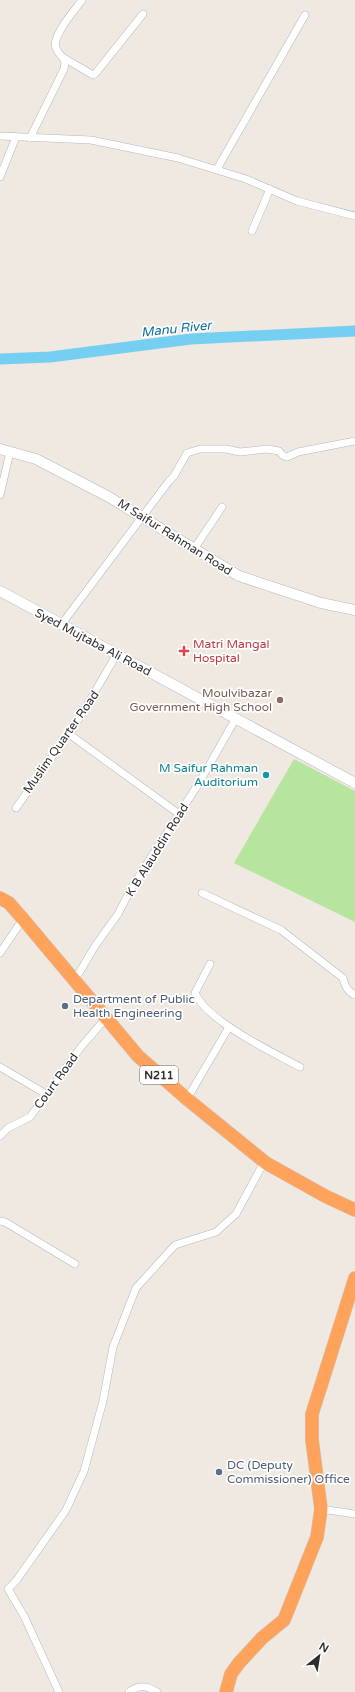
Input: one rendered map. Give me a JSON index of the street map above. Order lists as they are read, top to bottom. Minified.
{"streets":{"highway":["N211"],"street":["M Saifur Rahman Road","Syed Mujtaba Ali Road","Muslim Quarter Road","K B Alauddin Road","Court Road"]},"crossings":[["Syed Mujtaba Ali Road","Muslim Quarter Road"],["Syed Mujtaba Ali Road","K B Alauddin Road"],["K B Alauddin Road","N211"],["N211","Court Road"]],"water":["Manu River"],"places":{"health":["Matri Mangal Hospital"],"other":["Moulvibazar Government High School","M Saifur Rahman Auditorium","Department of Public Health Engineering","DC (Deputy Commissioner) Office"]},"north":"top right"}
